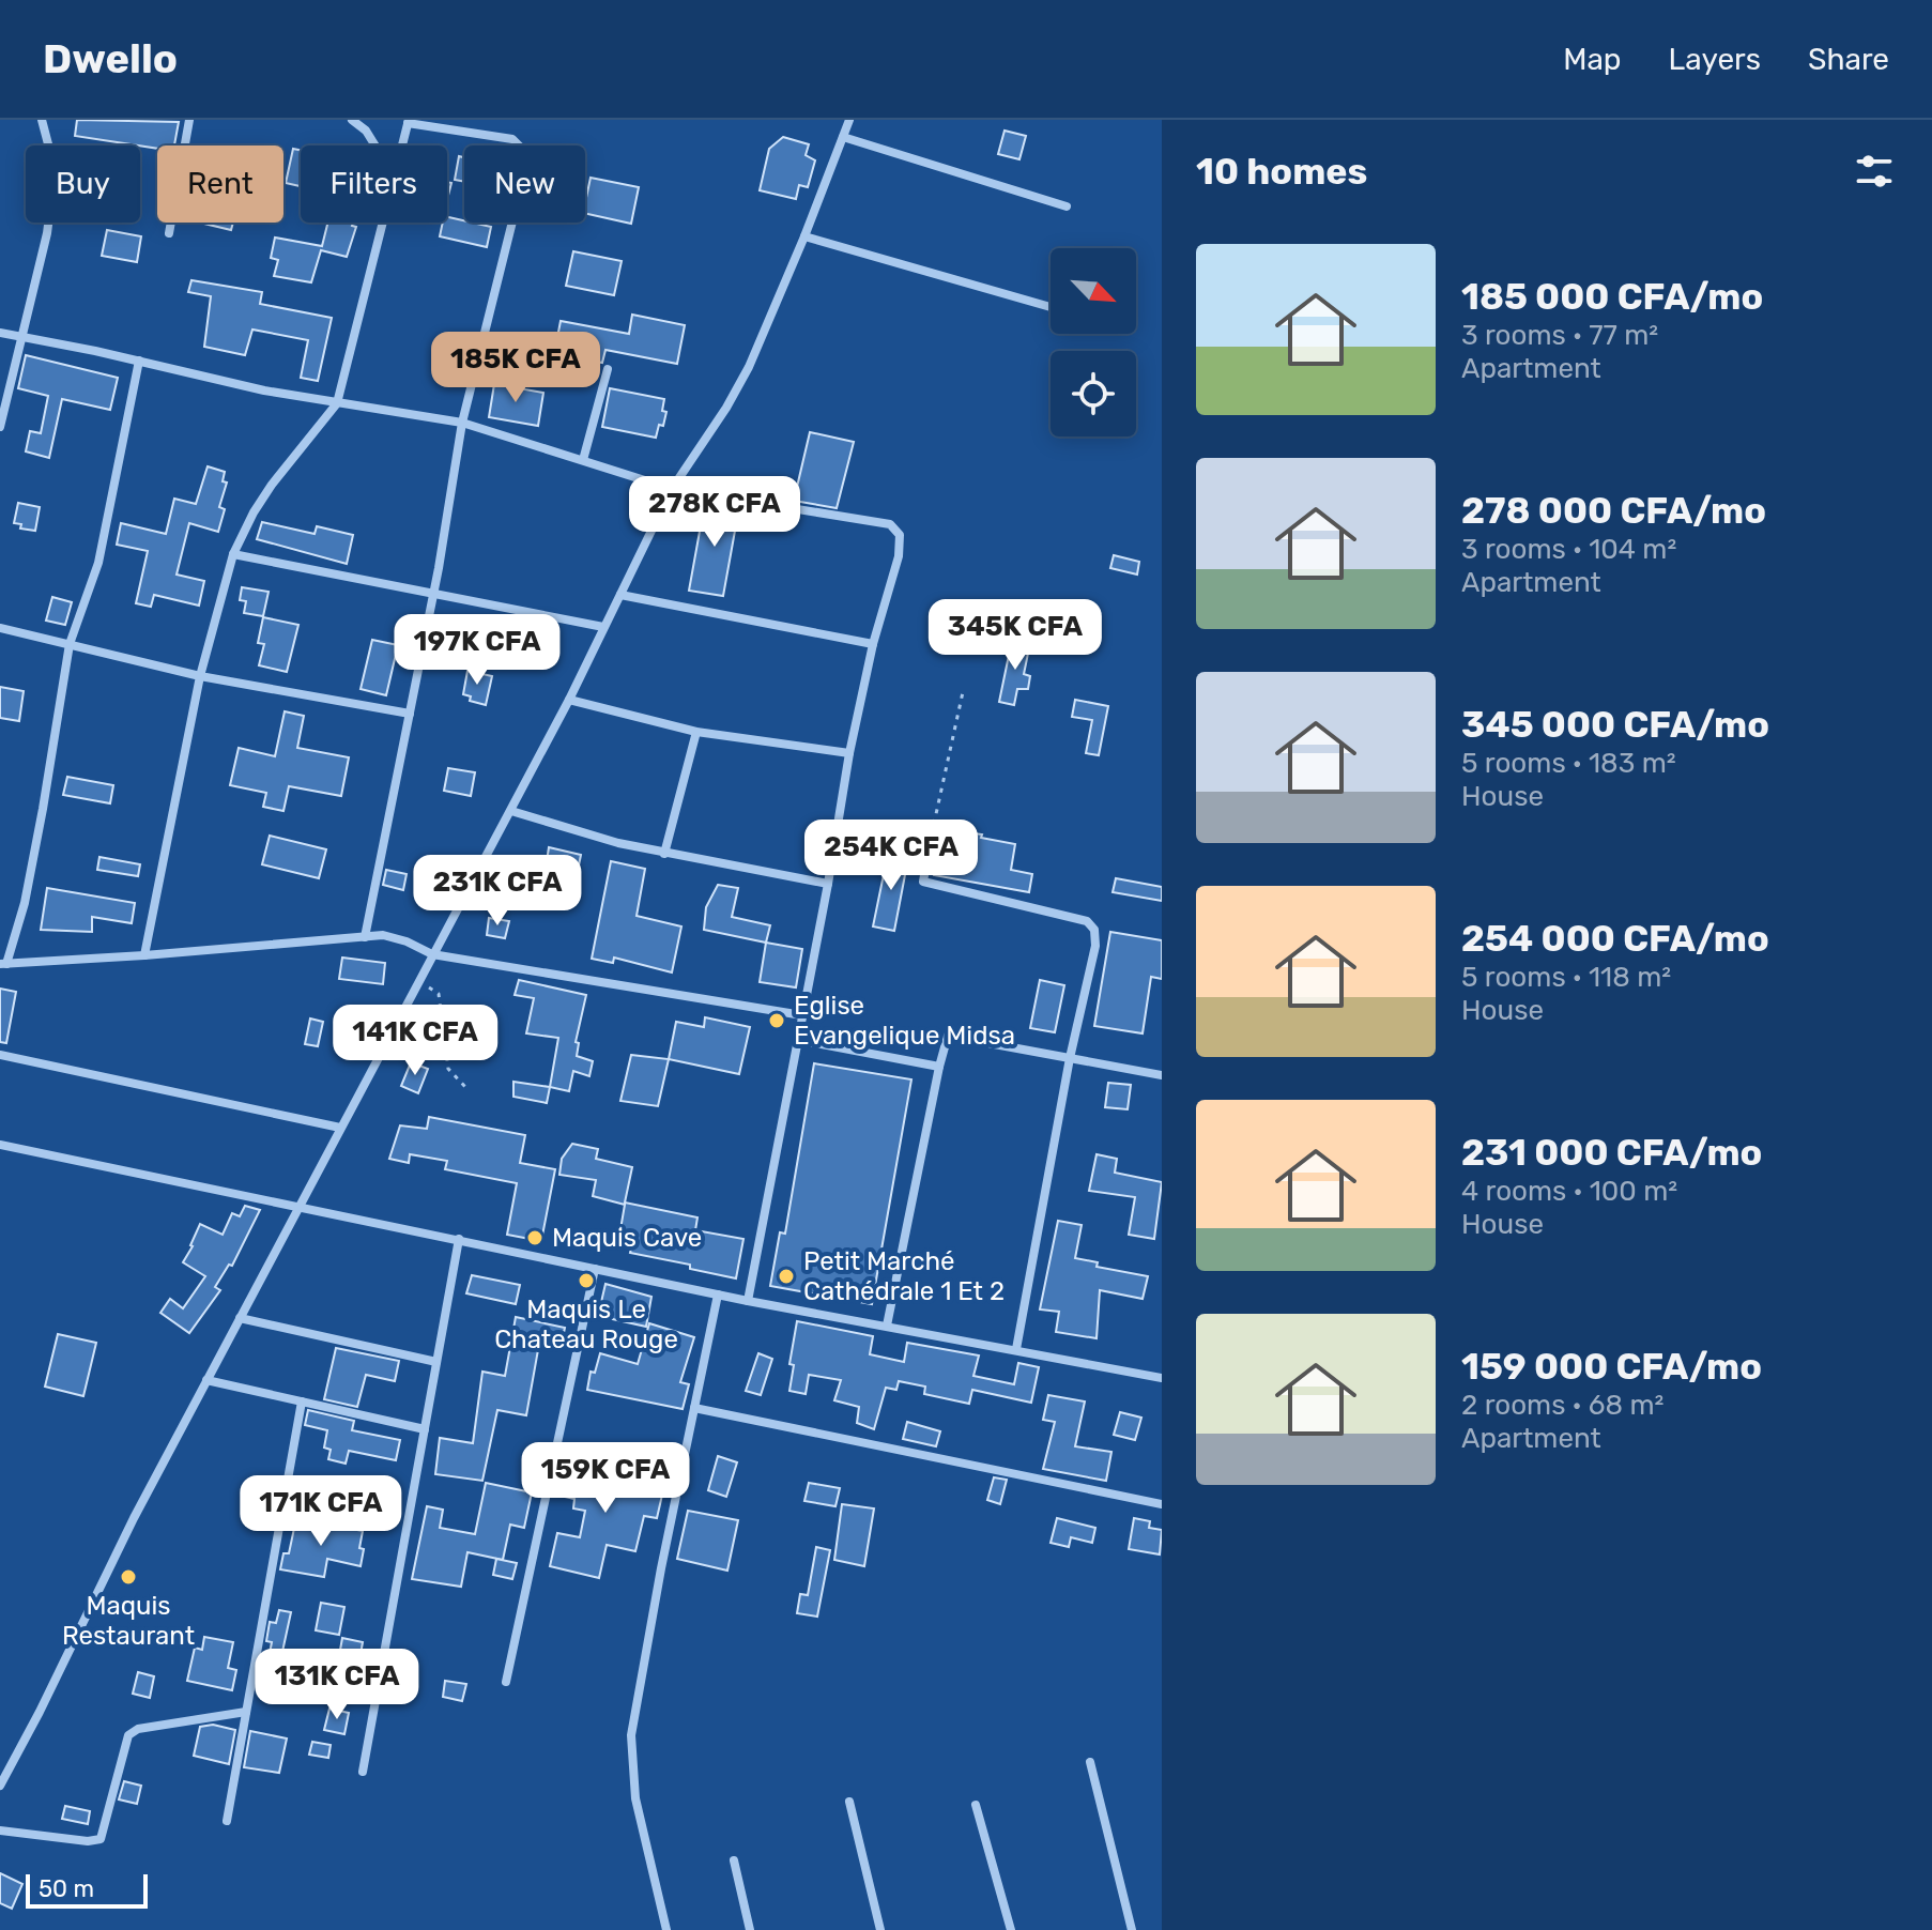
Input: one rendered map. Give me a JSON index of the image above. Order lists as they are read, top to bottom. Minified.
{"places":["Eglise Evangelique Midsa","Maquis Cave","Petit Marché Cathédrale 1 Et 2","Maquis Le Chateau Rouge","Maquis Restaurant"],"scale_bar":"50 m","north":"bottom right","page":{"header":"Dwello","nav":["Map","Layers","Share"],"heading":"10 homes","chip":["Buy","Rent","Filters","New"],"list":[{"name":"185 000 CFA/mo","note":"3 rooms · 77 m² · Apartment"},{"name":"278 000 CFA/mo","note":"3 rooms · 104 m² · Apartment"},{"name":"345 000 CFA/mo","note":"5 rooms · 183 m² · House"},{"name":"254 000 CFA/mo","note":"5 rooms · 118 m² · House"},{"name":"231 000 CFA/mo","note":"4 rooms · 100 m² · House"},{"name":"159 000 CFA/mo","note":"2 rooms · 68 m² · Apartment"}],"price":["185K CFA","278K CFA","345K CFA","197K CFA","254K CFA","231K CFA","141K CFA","159K CFA","171K CFA","131K CFA"],"scale":"50 m"}}
